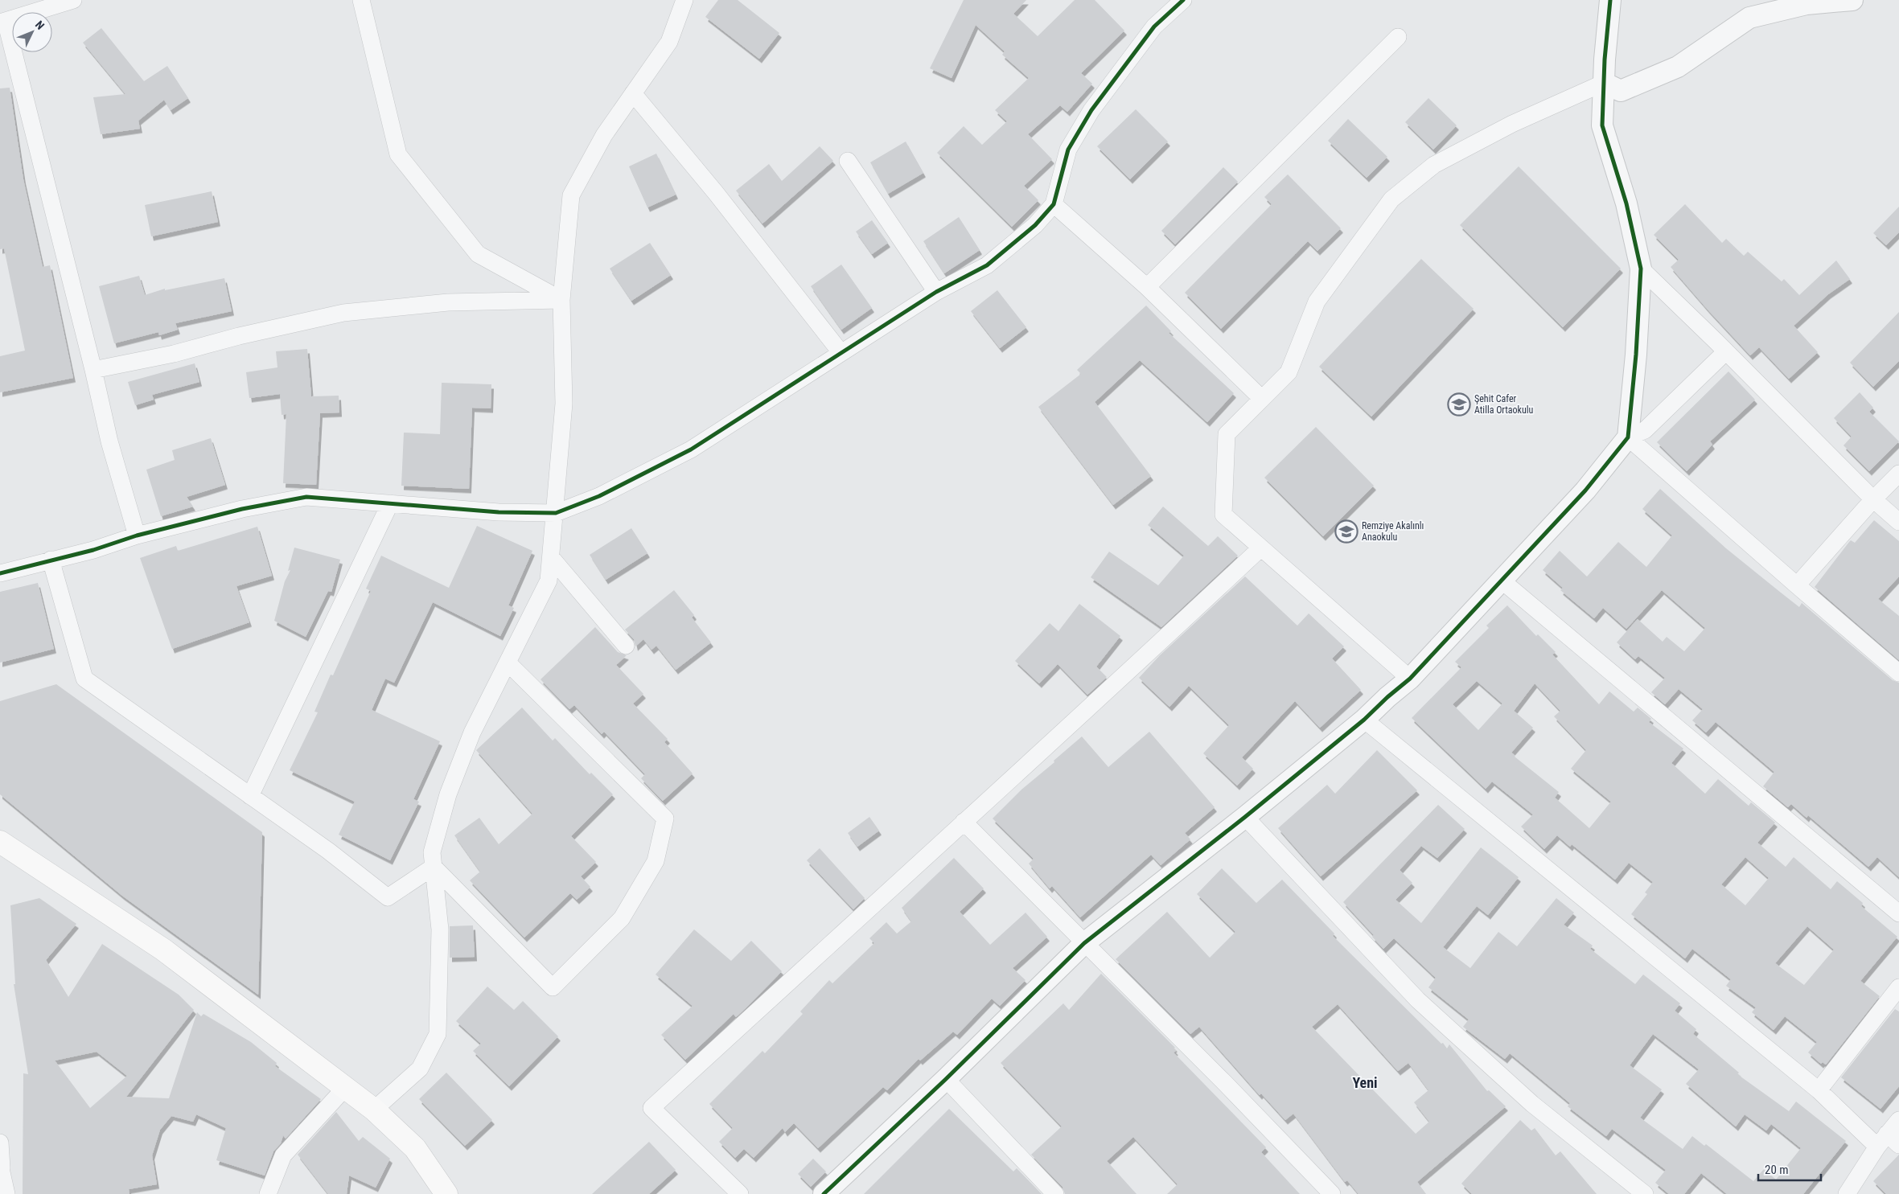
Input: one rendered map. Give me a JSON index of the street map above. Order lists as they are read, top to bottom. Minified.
{"districts":["Yeni"],"places":{"school or university":["Şehit Cafer Atilla Ortaokulu","Remziye Akalınlı Anaokulu"]},"scale_bar":"20 m","north":"top right"}
